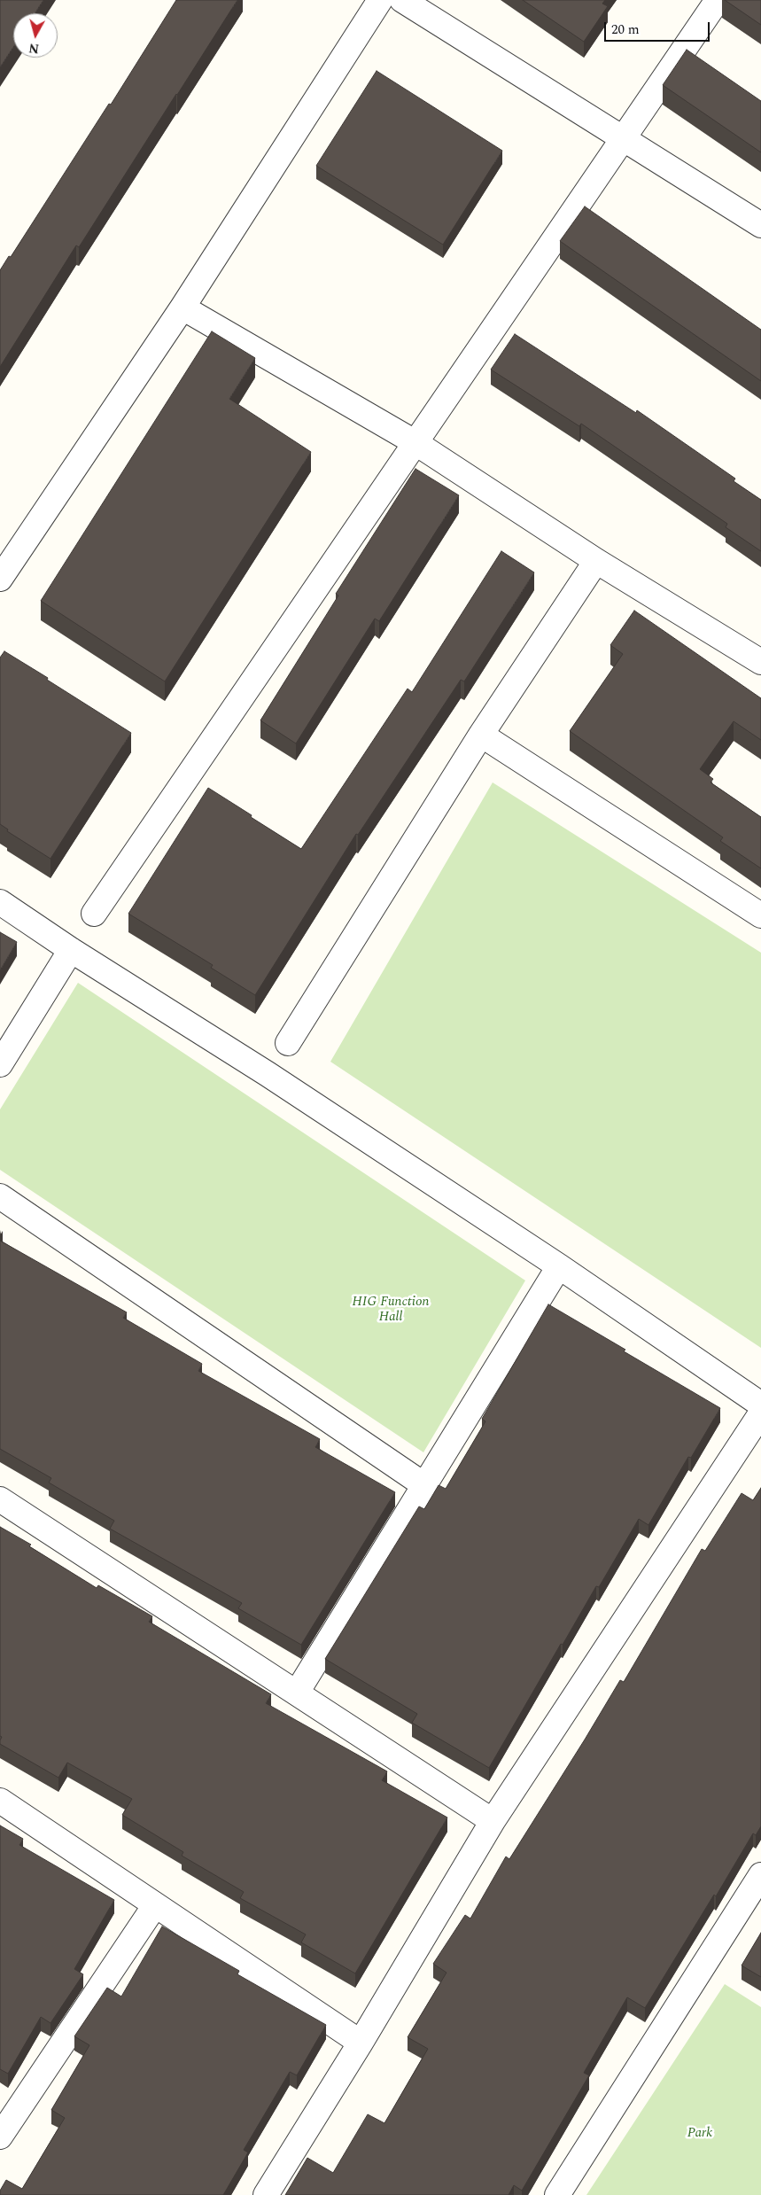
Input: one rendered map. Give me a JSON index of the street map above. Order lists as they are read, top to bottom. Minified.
{"parks":["HIG Function Hall","Park"],"scale_bar":"20 m","north":"bottom"}
